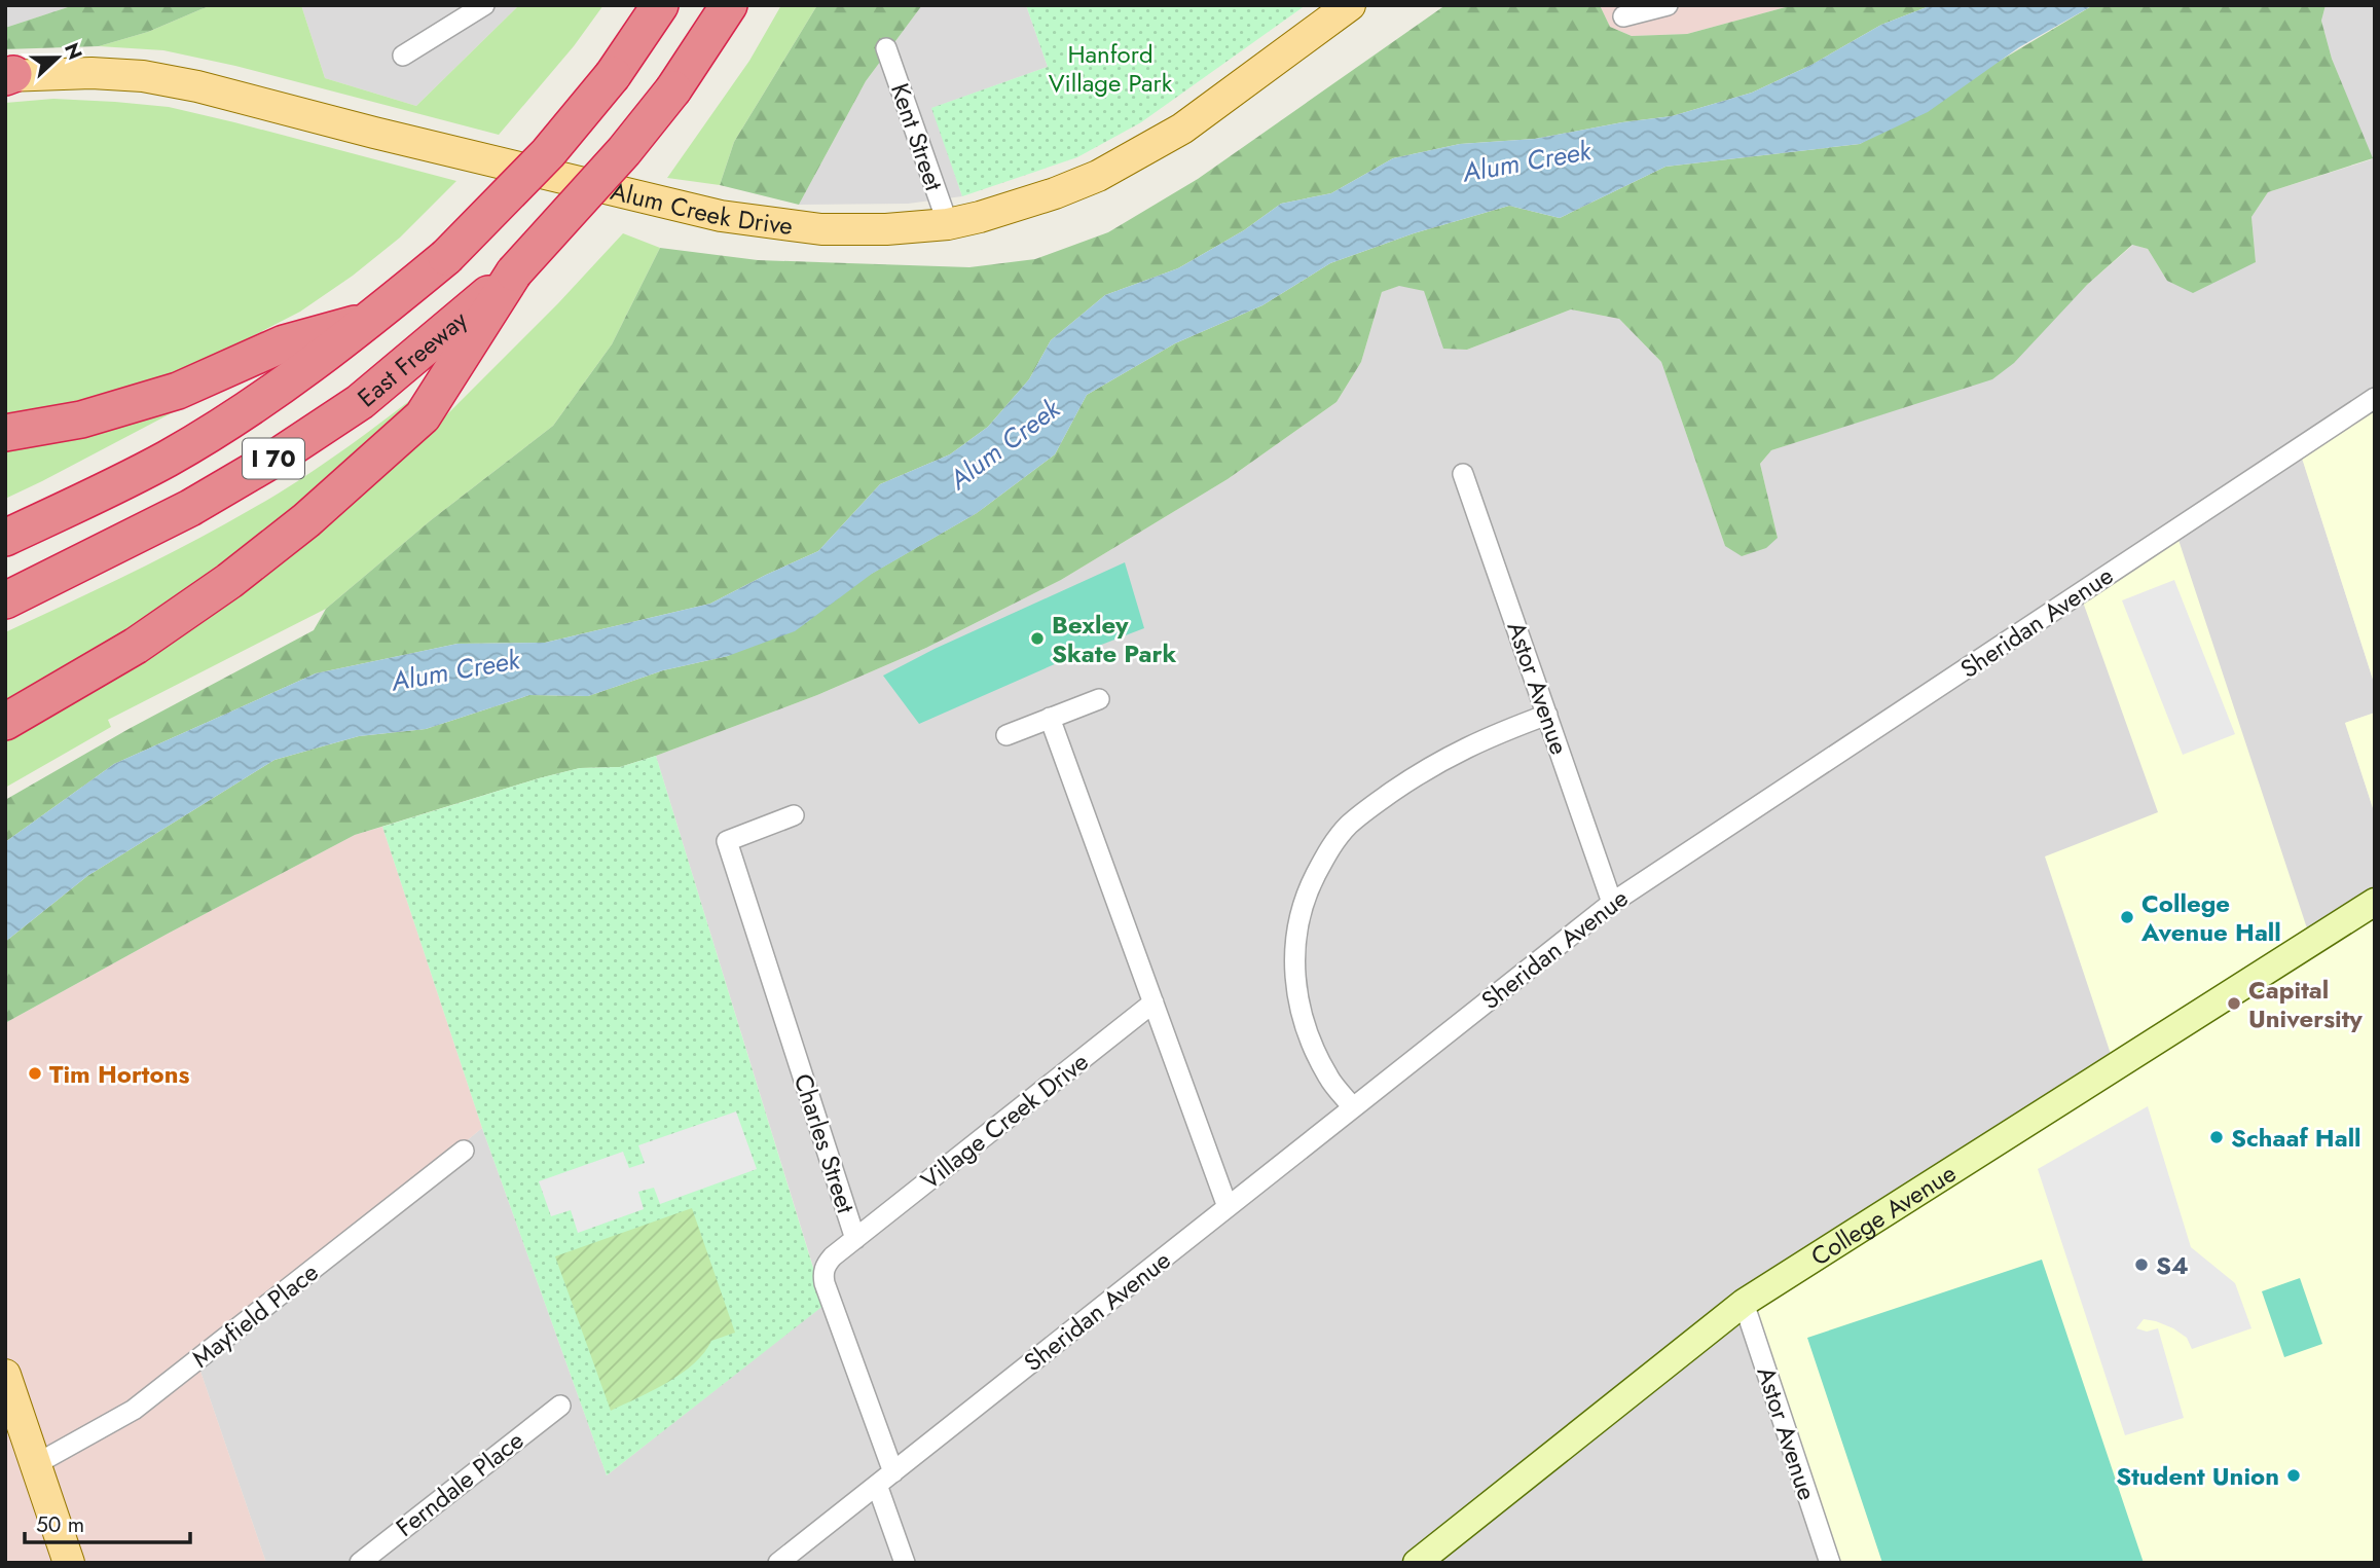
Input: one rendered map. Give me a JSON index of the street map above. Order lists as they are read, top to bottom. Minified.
{"streets":{"highway":["East Freeway","I 70"],"main road":["Alum Creek Drive","College Avenue"],"street":["Kent Street","Sheridan Avenue","Astor Avenue","Village Creek Drive","Charles Street","Mayfield Place","Ferndale Place"]},"crossings":[["Kent Street","Alum Creek Drive"],["Sheridan Avenue","Astor Avenue"],["Sheridan Avenue","Charles Street"],["Astor Avenue","College Avenue"],["Village Creek Drive","Charles Street"]],"water":["Alum Creek"],"parks":["Hanford Village Park"],"places":["Bexley Skate Park","College Avenue Hall","Capital University","Tim Hortons","Schaaf Hall","S4","Student Union"],"scale_bar":"50 m","north":"right"}
